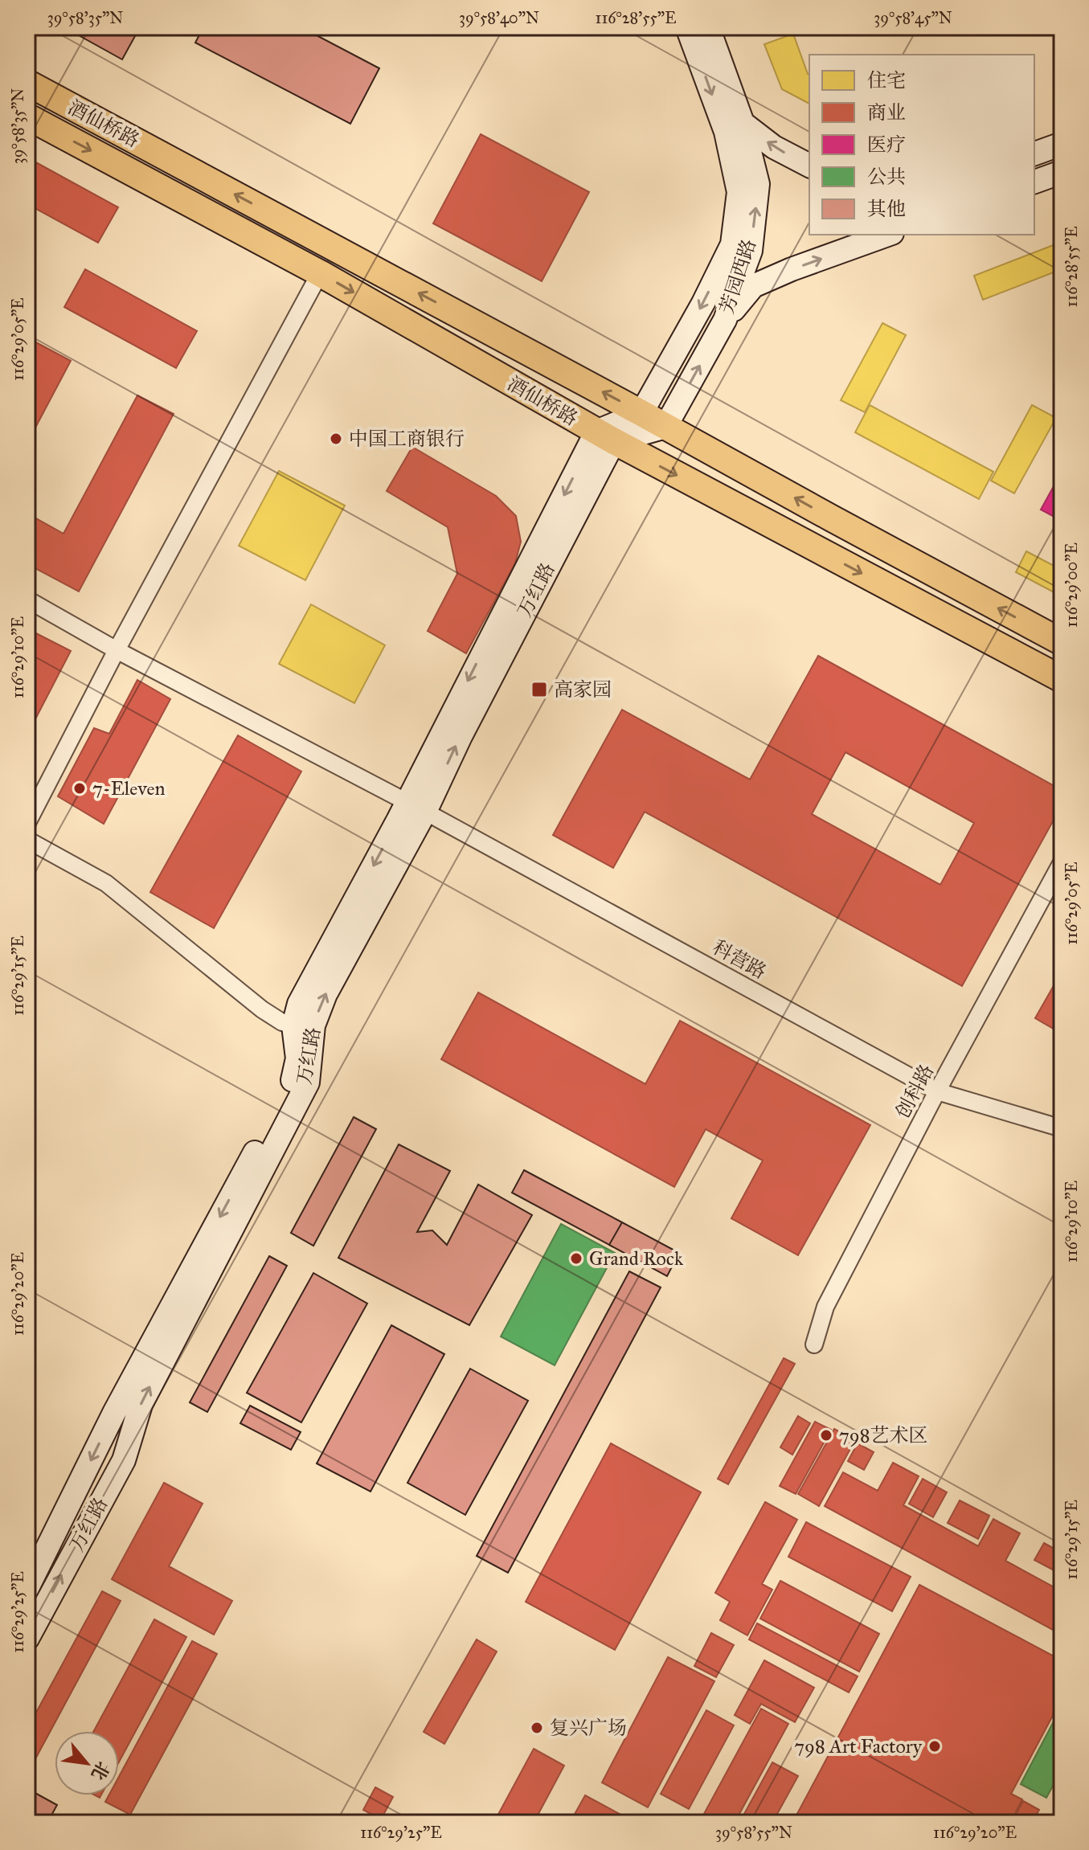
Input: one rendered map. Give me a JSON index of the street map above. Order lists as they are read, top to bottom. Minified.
{"streets":{"main road":["酒仙桥路"],"street":["芳园西路","万红路","科营路","创科路"]},"crossings":[["酒仙桥路","芳园西路"],["酒仙桥路","万红路"],["万红路","科营路"],["科营路","创科路"]],"places":{"other":["中国工商银行","7-Eleven","Grand Rock","798艺术区","复兴广场","798 Art Factory"],"transit":["高家园"]},"legend":["住宅","商业","医疗","公共","其他"],"north":"bottom right","coordinates":["39°58'35\"N","39°58'40\"N","116°28'55\"E","39°58'45\"N","116°29'05\"E","116°29'00\"E","116°29'10\"E","116°29'15\"E","116°29'20\"E","116°29'25\"E","39°58'55\"N"]}
